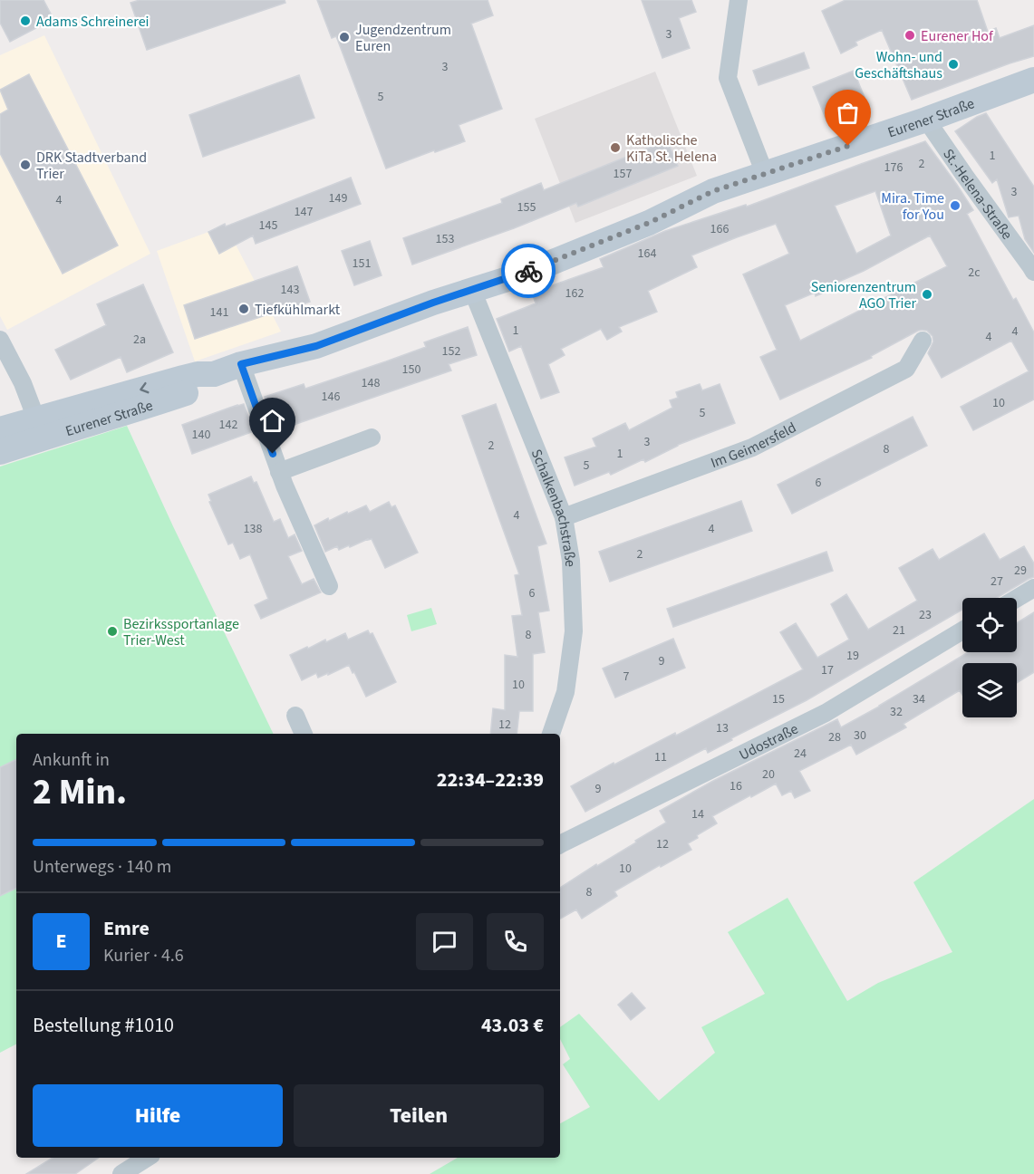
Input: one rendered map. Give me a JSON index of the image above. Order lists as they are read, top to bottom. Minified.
{"streets":{"street":["Eurener Straße","St.-Helena-Straße","Im Geimersfeld","Schalkenbachstraße","Udostraße"]},"crossings":[["Eurener Straße","St.-Helena-Straße"],["Eurener Straße","Schalkenbachstraße"],["Im Geimersfeld","Schalkenbachstraße"]],"places":["Adams Schreinerei","Eurener Hof","Jugendzentrum Euren","Wohn- und Geschäftshaus","Katholische KiTa St. Helena","DRK Stadtverband Trier","Mira. Time for You","Seniorenzentrum AGO Trier","Tiefkühlmarkt","Bezirkssportanlage Trier-West"],"house_numbers":["3","3","5","1","2","176","157","3","149","4","155","147","145","166","153","164","151","2c","143","162","141","1","4","4","2a","152","150","148","146","10","5","142","140","3","2","8","1","5","6","4","138","4","2","29","27","6","23","21","8","19","9","17","7","10","15","34","32","12","13","30","28","24","11","20","16","9","14","12","10","8"],"page":{"heading":["2 Min.","Ankunft in","22:34–22:39"],"panel":["Emre","Kurier · 4.6","Bestellung #1010","43.03 €"],"bar":"Unterwegs · 140 m","round":"E","buttons":["Hilfe","Teilen"]}}
